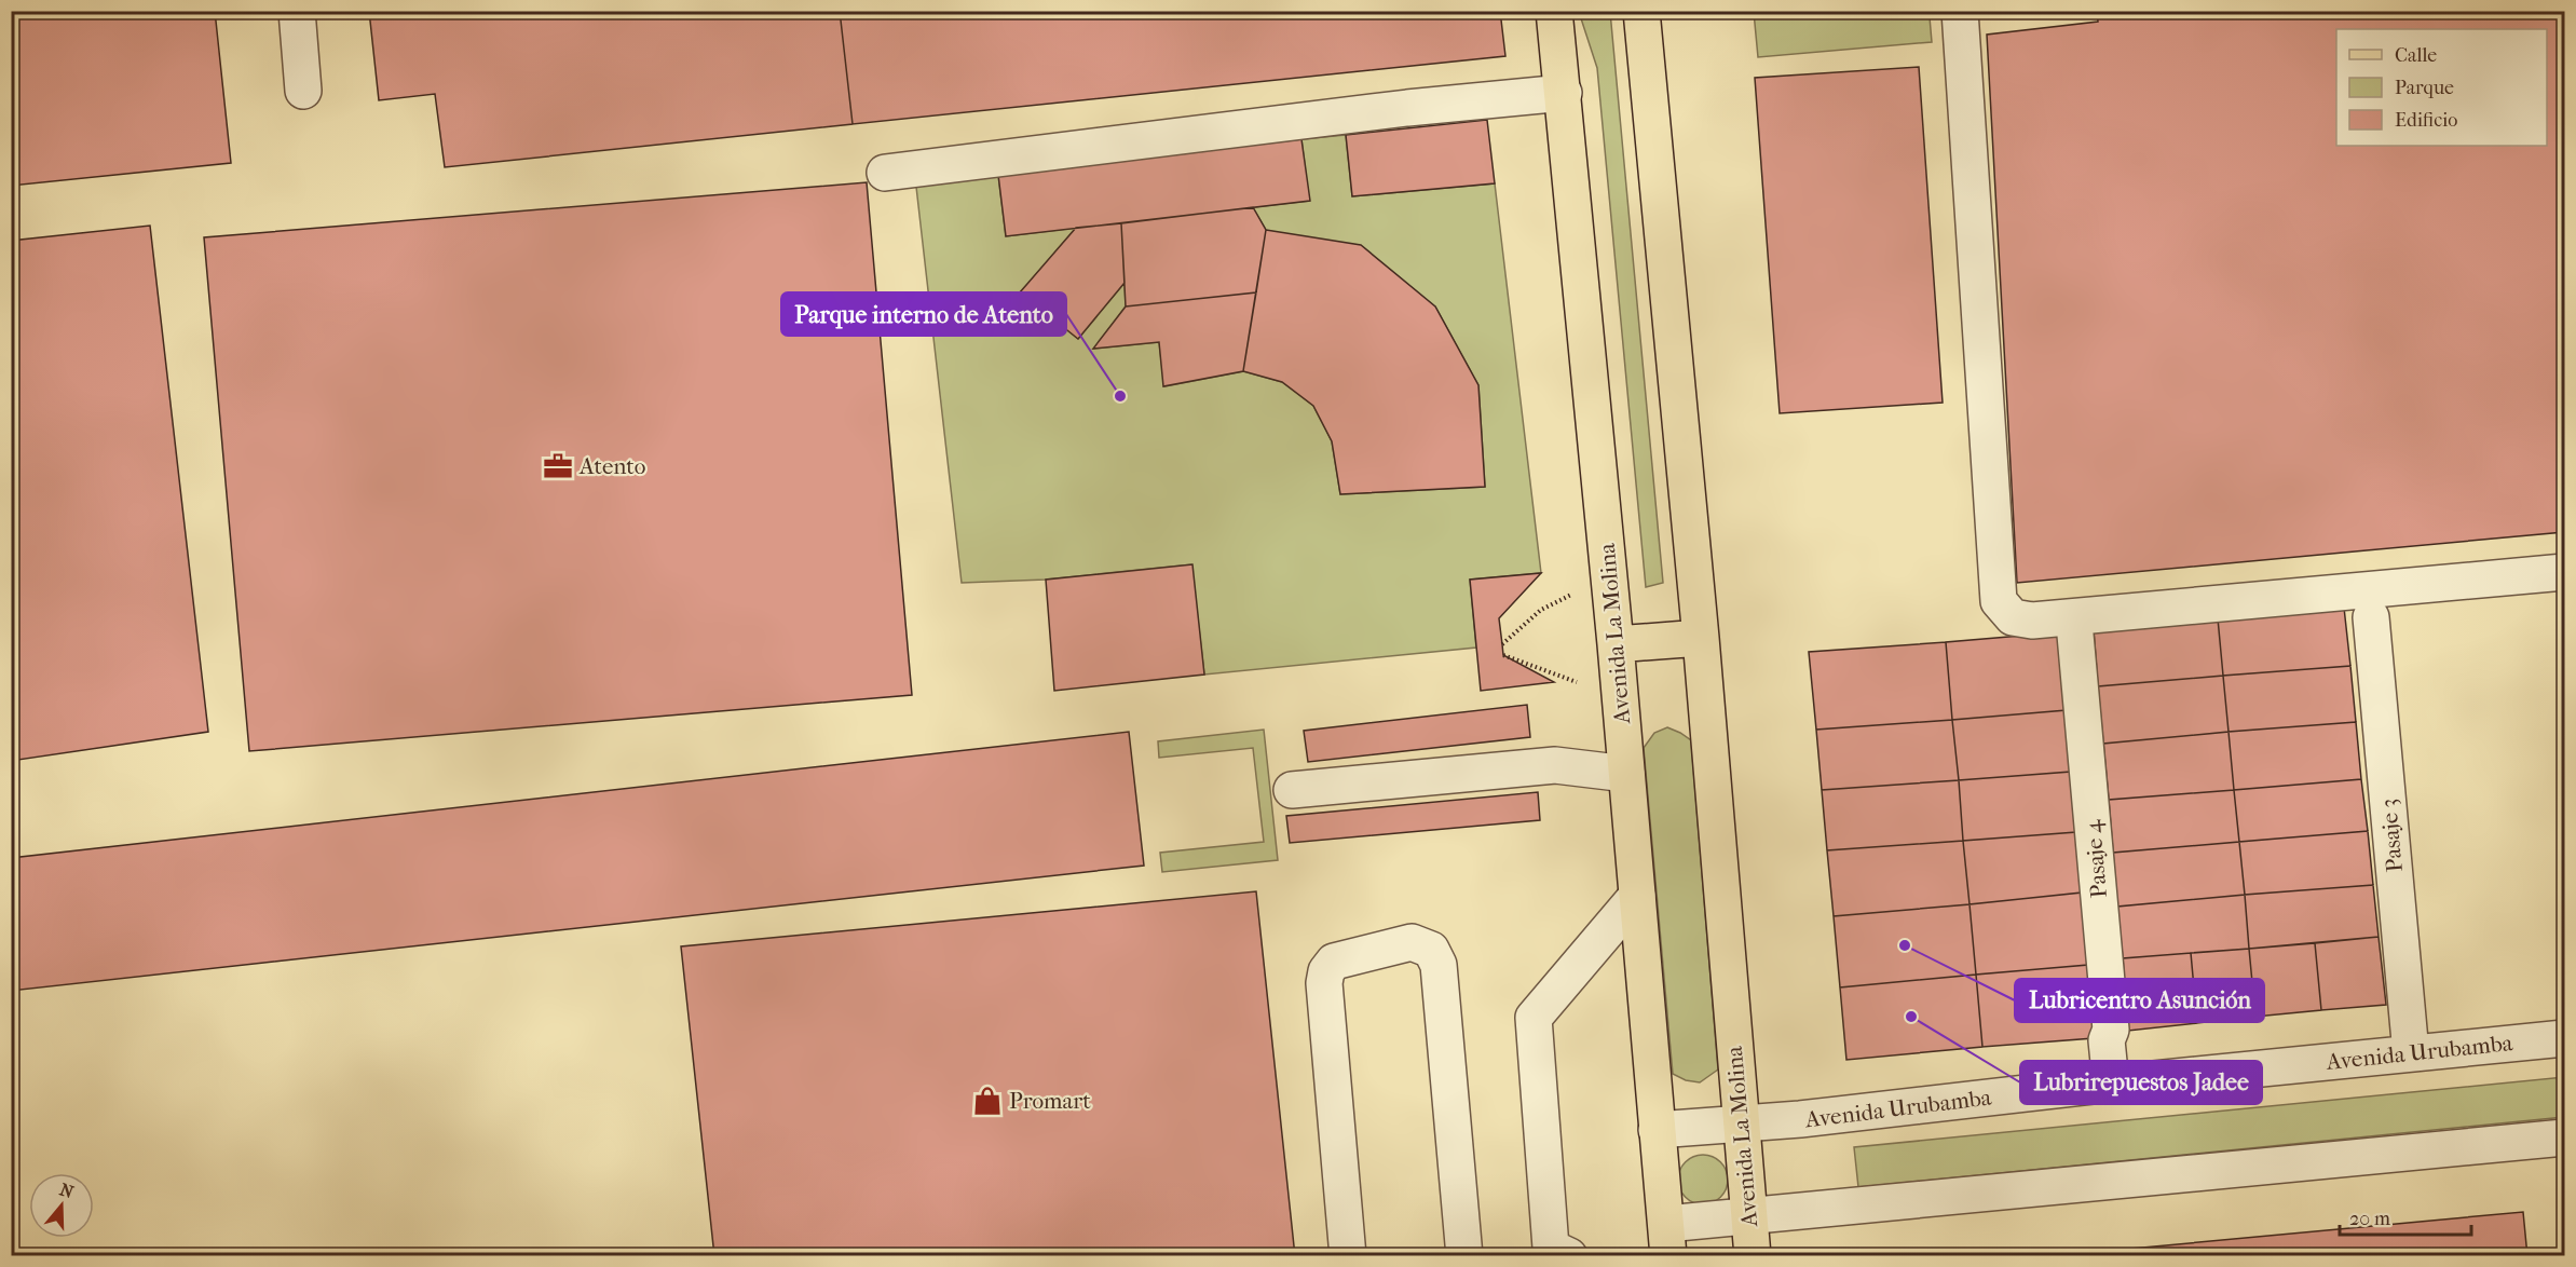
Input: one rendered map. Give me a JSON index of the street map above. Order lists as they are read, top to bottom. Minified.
{"streets":{"main road":["Avenida La Molina"],"street":["Pasaje 3","Pasaje 4","Avenida Urubamba"]},"crossings":[["Avenida La Molina","Avenida Urubamba"],["Pasaje 3","Avenida Urubamba"],["Pasaje 4","Avenida Urubamba"]],"places":{"other":["Parque interno de Atento","Lubricentro Asunción","Lubrirepuestos Jadee"],"office":["Atento"],"shop":["Promart"]},"legend":["Calle","Parque","Edificio"],"scale_bar":"20 m","north":"top"}
